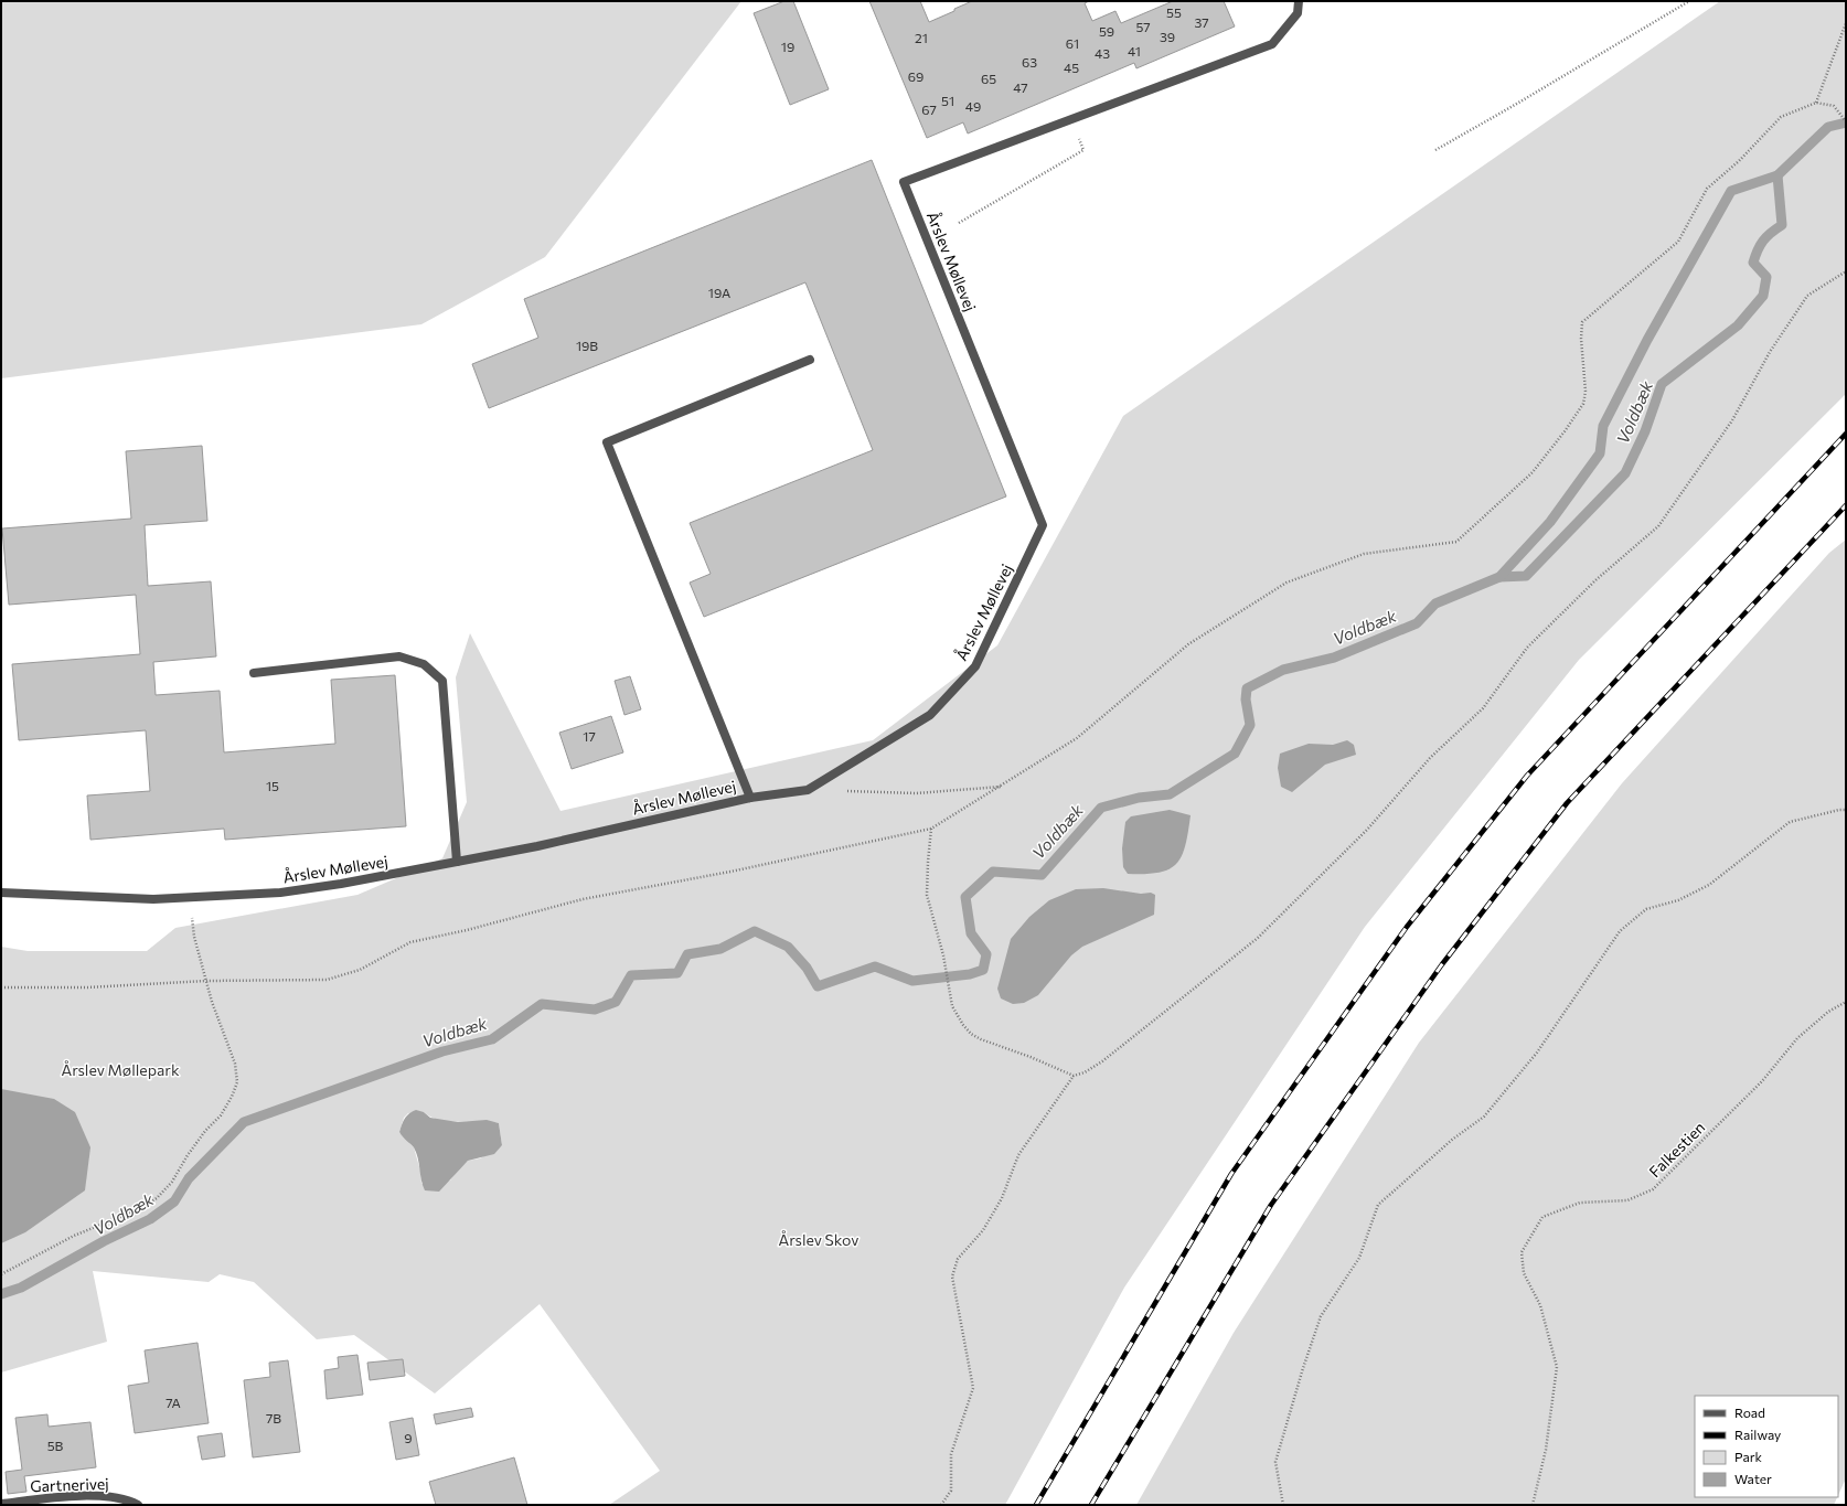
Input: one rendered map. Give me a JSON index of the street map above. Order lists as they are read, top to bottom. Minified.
{"streets":{"street":["Årslev Møllevej","Gartnerivej"],"path":["Falkestien"]},"water":["Voldbæk"],"parks":["Årslev Møllepark","Årslev Skov"],"house_numbers":["55","37","57","59","39","21","61","19","41","43","63","45","69","65","47","51","49","67","19A","19B","17","15","7A","7B","9","5B"],"legend":["Road","Railway","Park","Water"]}
